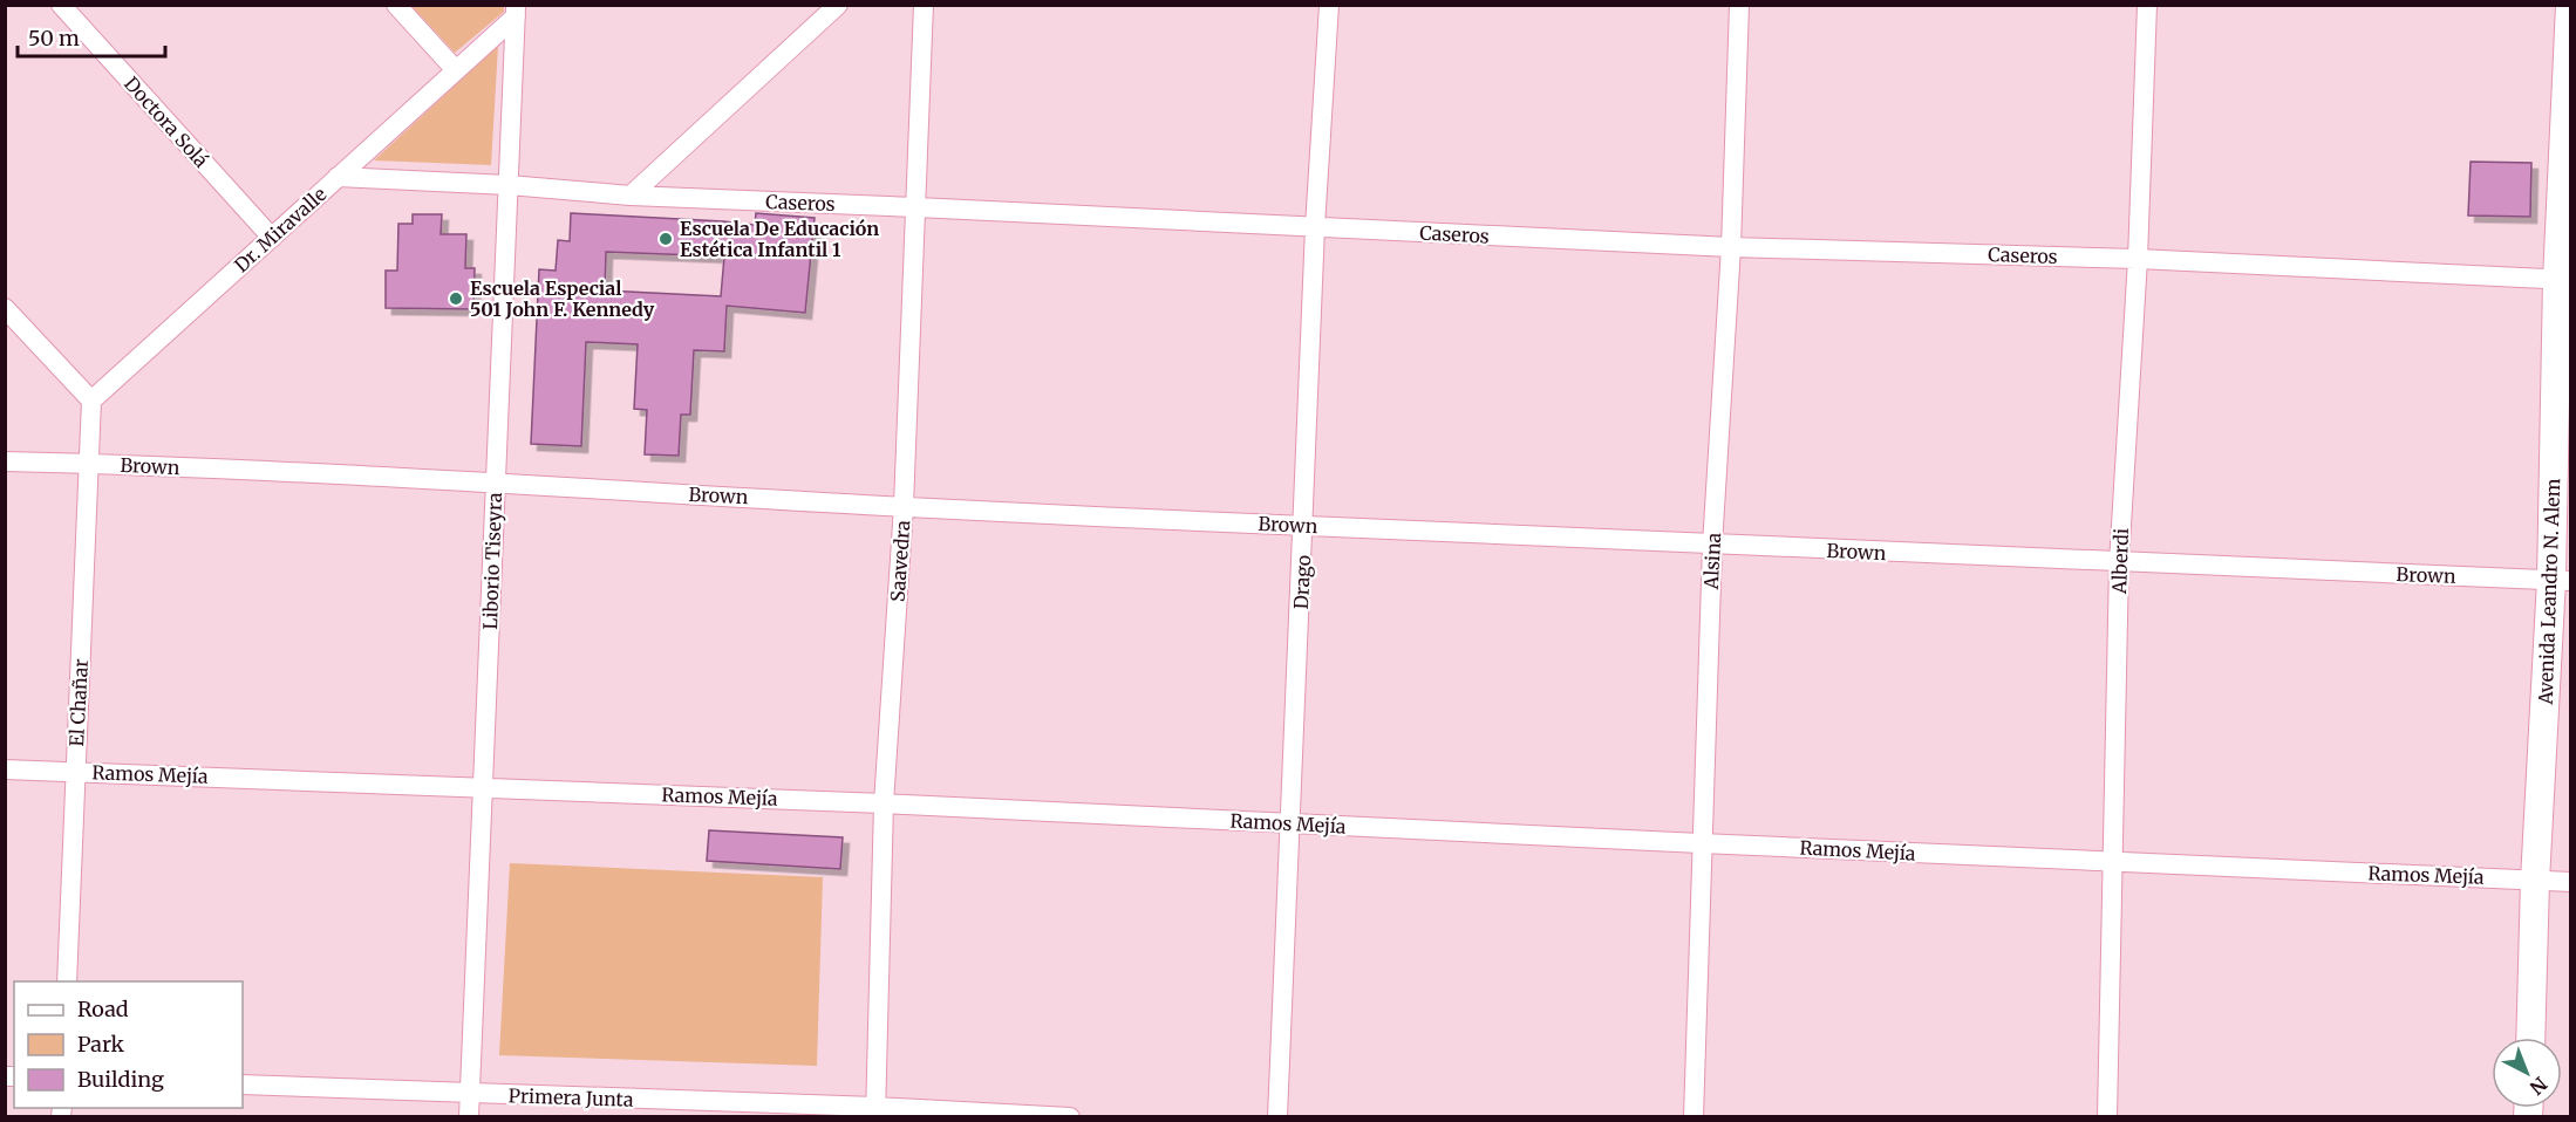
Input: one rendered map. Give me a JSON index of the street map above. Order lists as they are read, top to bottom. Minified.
{"streets":{"main road":["Avenida Leandro N. Alem"],"street":["Doctora Solá","Caseros","Dr. Miravalle","Brown","Liborio Tiseyra","Saavedra","Alsina","Alberdi","Drago","El Chañar","Ramos Mejía","Primera Junta"]},"crossings":[["Doctora Solá","Dr. Miravalle"],["Caseros","Dr. Miravalle"],["Caseros","Liborio Tiseyra"],["Caseros","Saavedra"],["Caseros","Alsina"],["Caseros","Alberdi"],["Caseros","Drago"],["Caseros","Avenida Leandro N. Alem"],["Dr. Miravalle","Liborio Tiseyra"],["Brown","Liborio Tiseyra"],["Brown","Saavedra"],["Brown","Alsina"],["Brown","Alberdi"],["Brown","Drago"],["Brown","Avenida Leandro N. Alem"],["Brown","El Chañar"],["Liborio Tiseyra","Ramos Mejía"],["Liborio Tiseyra","Primera Junta"],["Saavedra","Ramos Mejía"],["Saavedra","Primera Junta"],["Alsina","Ramos Mejía"],["Alberdi","Ramos Mejía"],["Drago","Ramos Mejía"],["Avenida Leandro N. Alem","Ramos Mejía"],["El Chañar","Ramos Mejía"]],"places":["Escuela De Educación Estética Infantil 1","Escuela Especial 501 John F. Kennedy"],"legend":["Road","Park","Building"],"scale_bar":"50 m","north":"bottom right"}
